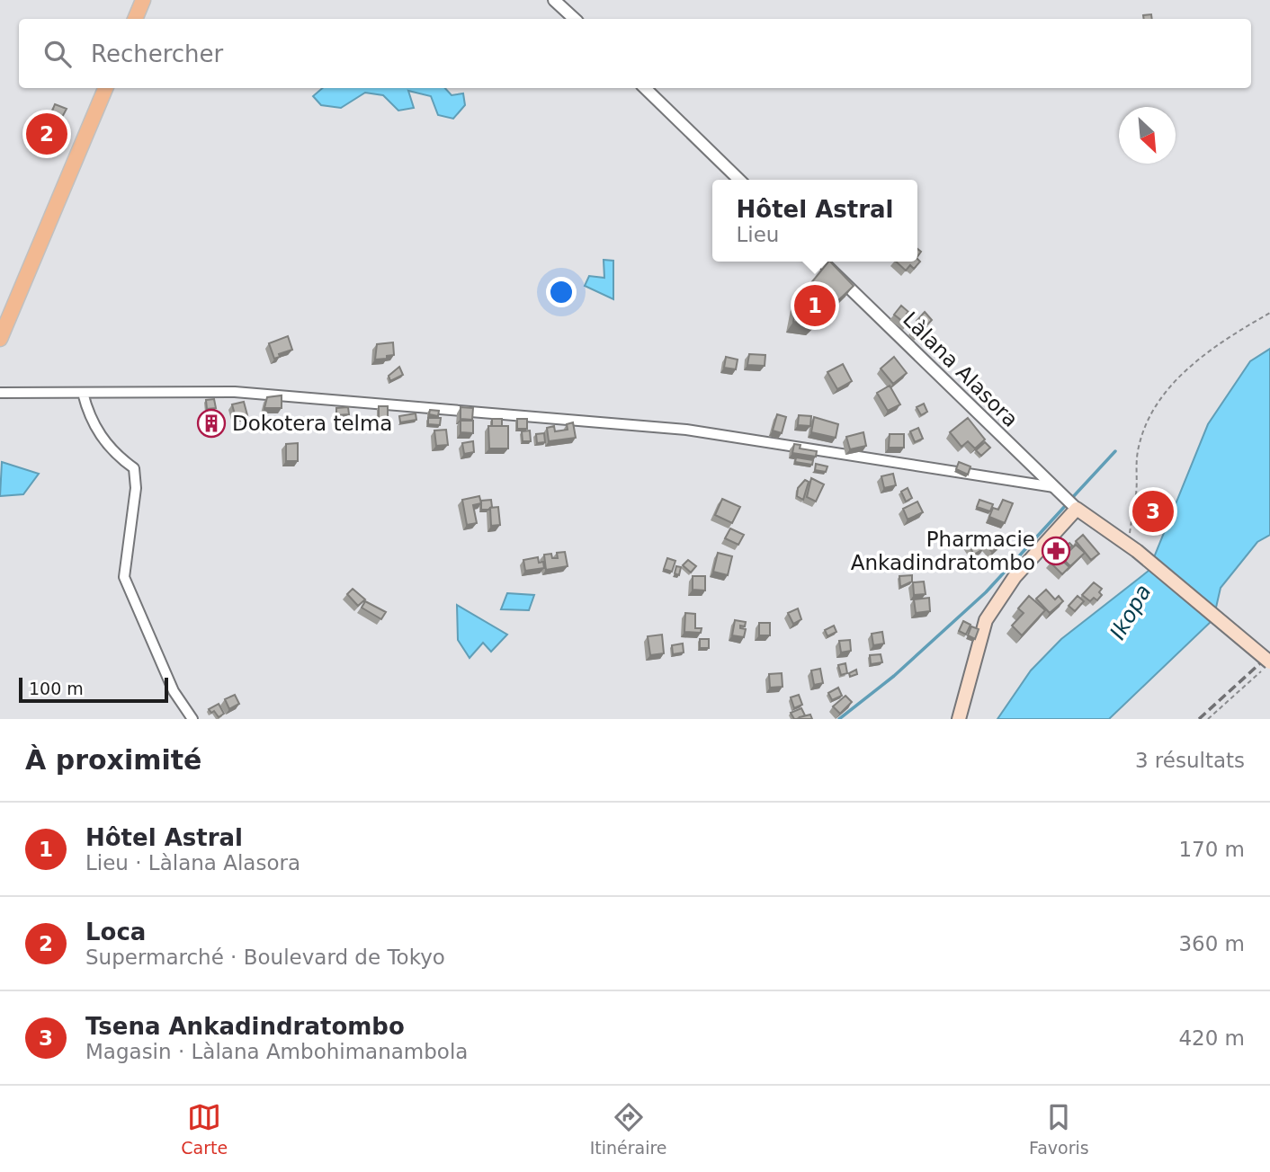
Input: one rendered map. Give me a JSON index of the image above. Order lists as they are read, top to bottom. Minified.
{"streets":{"street":["Làlana Alasora"]},"water":["Ikopa"],"places":{"building":["Dokotera telma"],"pharmacy":["Pharmacie Ankadindratombo"]},"scale_bar":"100 m","north":"bottom right","page":{"search":"Rechercher","pins":["2","1","3"],"popup":["Hôtel Astral","Lieu"],"scale":"100 m","heading":["À proximité","3 résultats"],"list":[{"mark":"1","name":"Hôtel Astral","note":"Lieu · Làlana Alasora","value":"170 m"},{"mark":"2","name":"Loca","note":"Supermarché · Boulevard de Tokyo","value":"360 m"},{"mark":"3","name":"Tsena Ankadindratombo","note":"Magasin · Làlana Ambohimanambola","value":"420 m"}],"nav":["Carte","Itinéraire","Favoris"]}}
